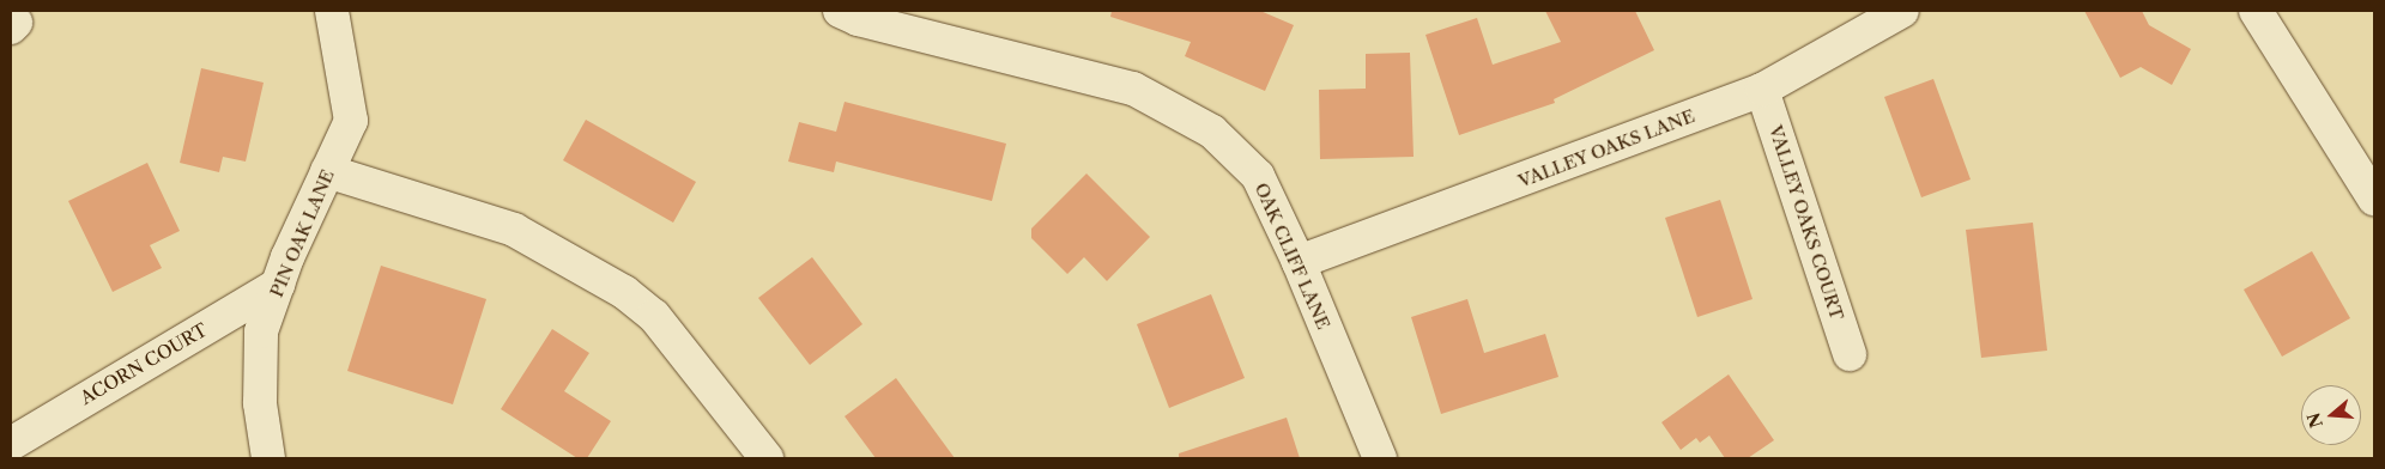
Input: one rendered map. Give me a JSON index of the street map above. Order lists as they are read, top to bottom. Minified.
{"streets":{"street":["VALLEY OAKS LANE","VALLEY OAKS COURT","PIN OAK LANE","OAK CLIFF LANE","ACORN COURT"]},"crossings":[["VALLEY OAKS LANE","VALLEY OAKS COURT"],["VALLEY OAKS LANE","OAK CLIFF LANE"],["PIN OAK LANE","ACORN COURT"]],"north":"left"}
